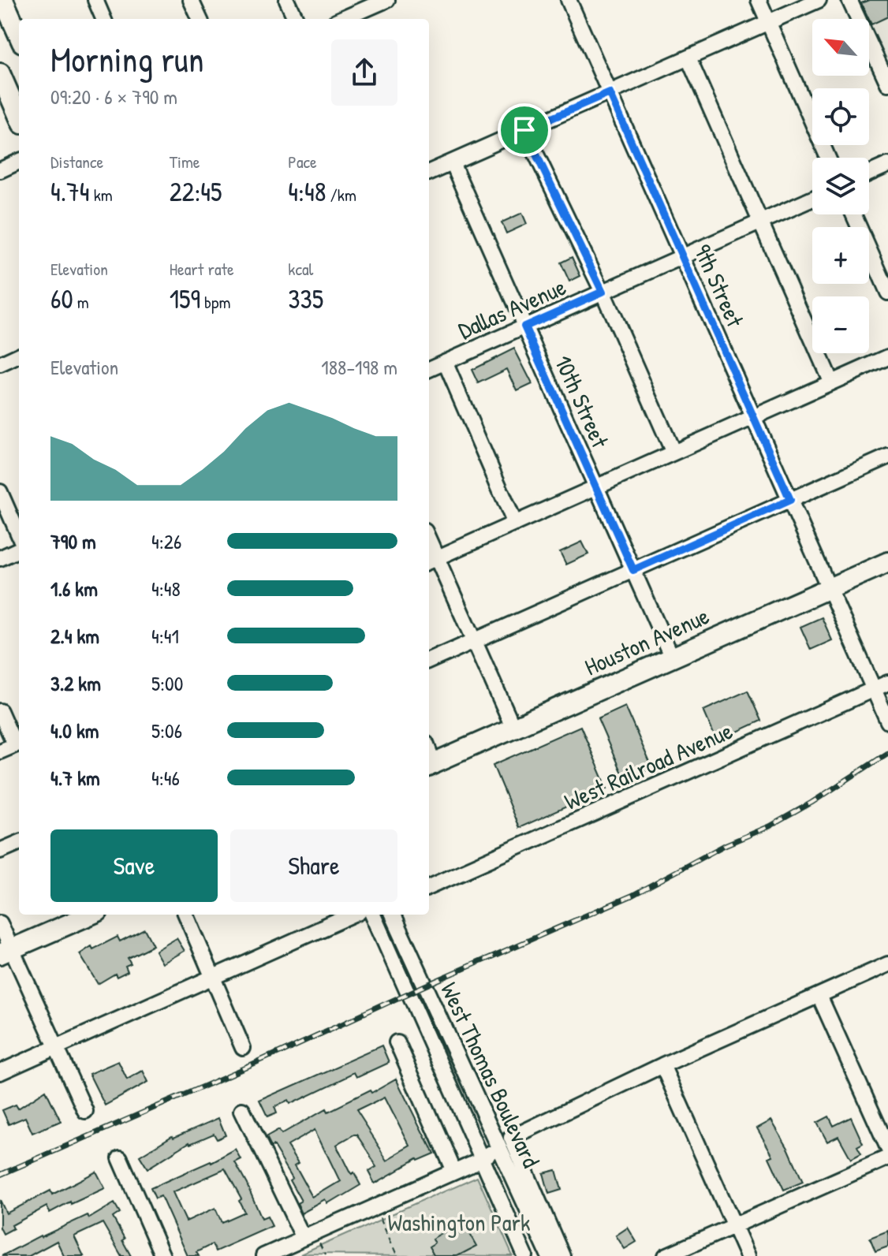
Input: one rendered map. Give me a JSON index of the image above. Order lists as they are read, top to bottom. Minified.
{"streets":{"main road":["Houston Avenue"],"street":["9th Street","Dallas Avenue","10th Street","West Railroad Avenue","West Thomas Boulevard"]},"crossings":[["9th Street","Dallas Avenue"],["9th Street","Houston Avenue"],["9th Street","West Railroad Avenue"],["Dallas Avenue","10th Street"],["10th Street","Houston Avenue"]],"parks":["Washington Park"],"north":"top left","page":{"map_buttons":["+","−"],"heading":["Morning run","09:20 · 6 × 790 m"],"stats":[["Distance","4.74 km"],["Time","22:45"],["Pace","4:48 /km"],["Elevation","60 m"],["Heart rate","159 bpm"],["kcal","335"]],"chart":["Elevation","188–198 m"],"list":[{"name":"790 m","note":"4:26"},{"name":"1.6 km","note":"4:48"},{"name":"2.4 km","note":"4:41"},{"name":"3.2 km","note":"5:00"},{"name":"4.0 km","note":"5:06"},{"name":"4.7 km","note":"4:46"}],"buttons":["Save","Share"]}}
